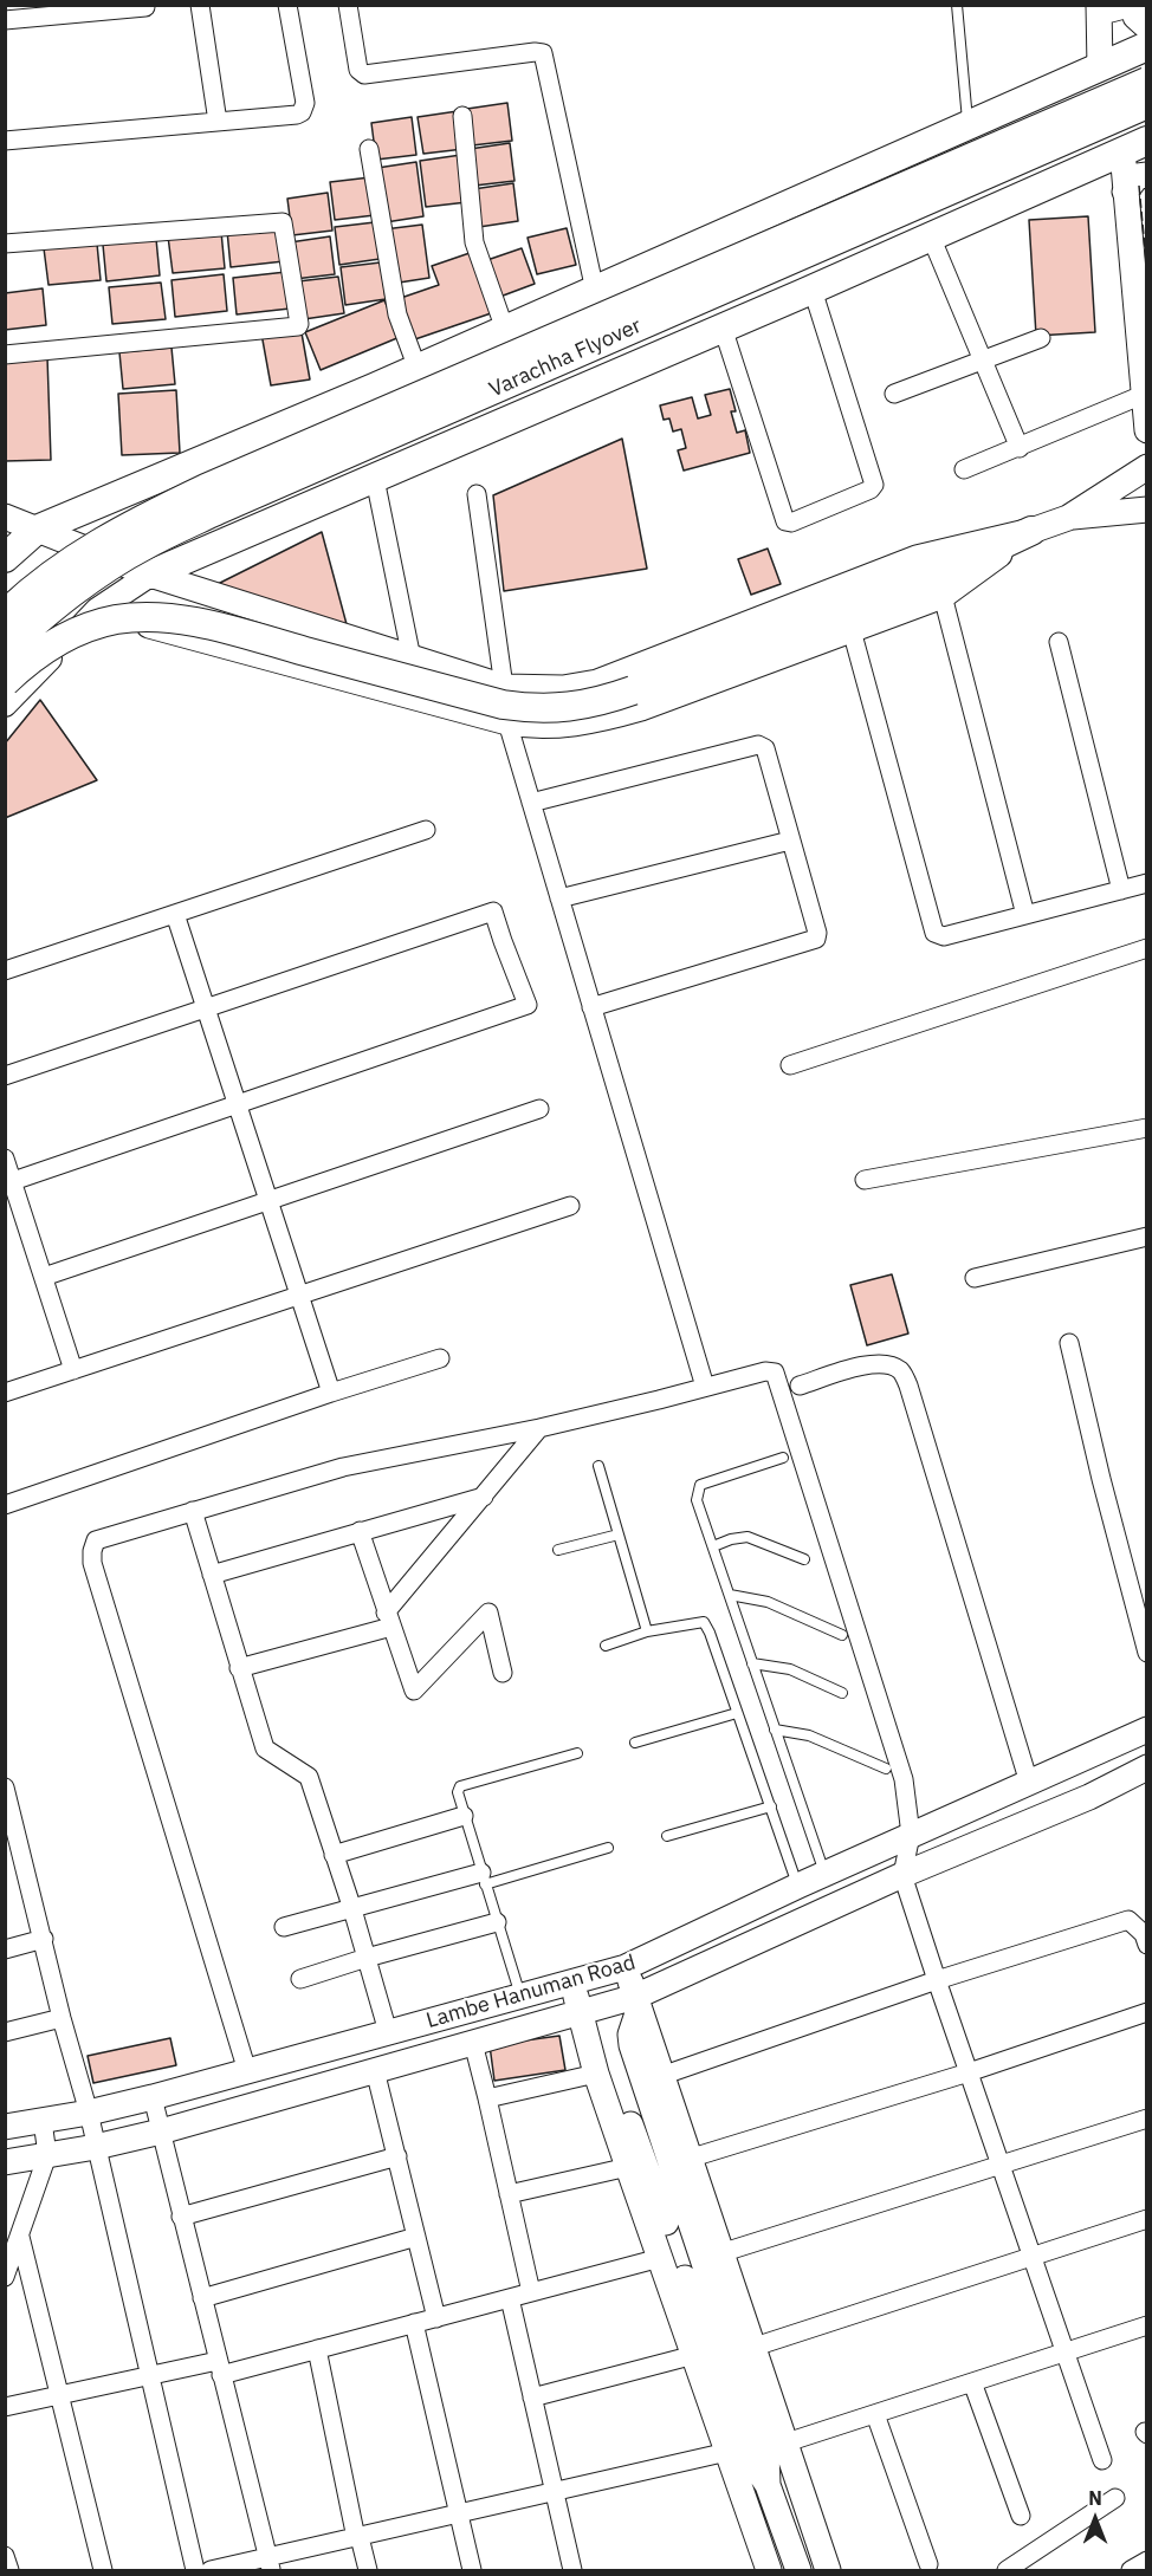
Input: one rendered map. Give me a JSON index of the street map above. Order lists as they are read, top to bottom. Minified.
{"streets":{"main road":["Varachha Flyover","Lambe Hanuman Road"]},"north":"top"}
